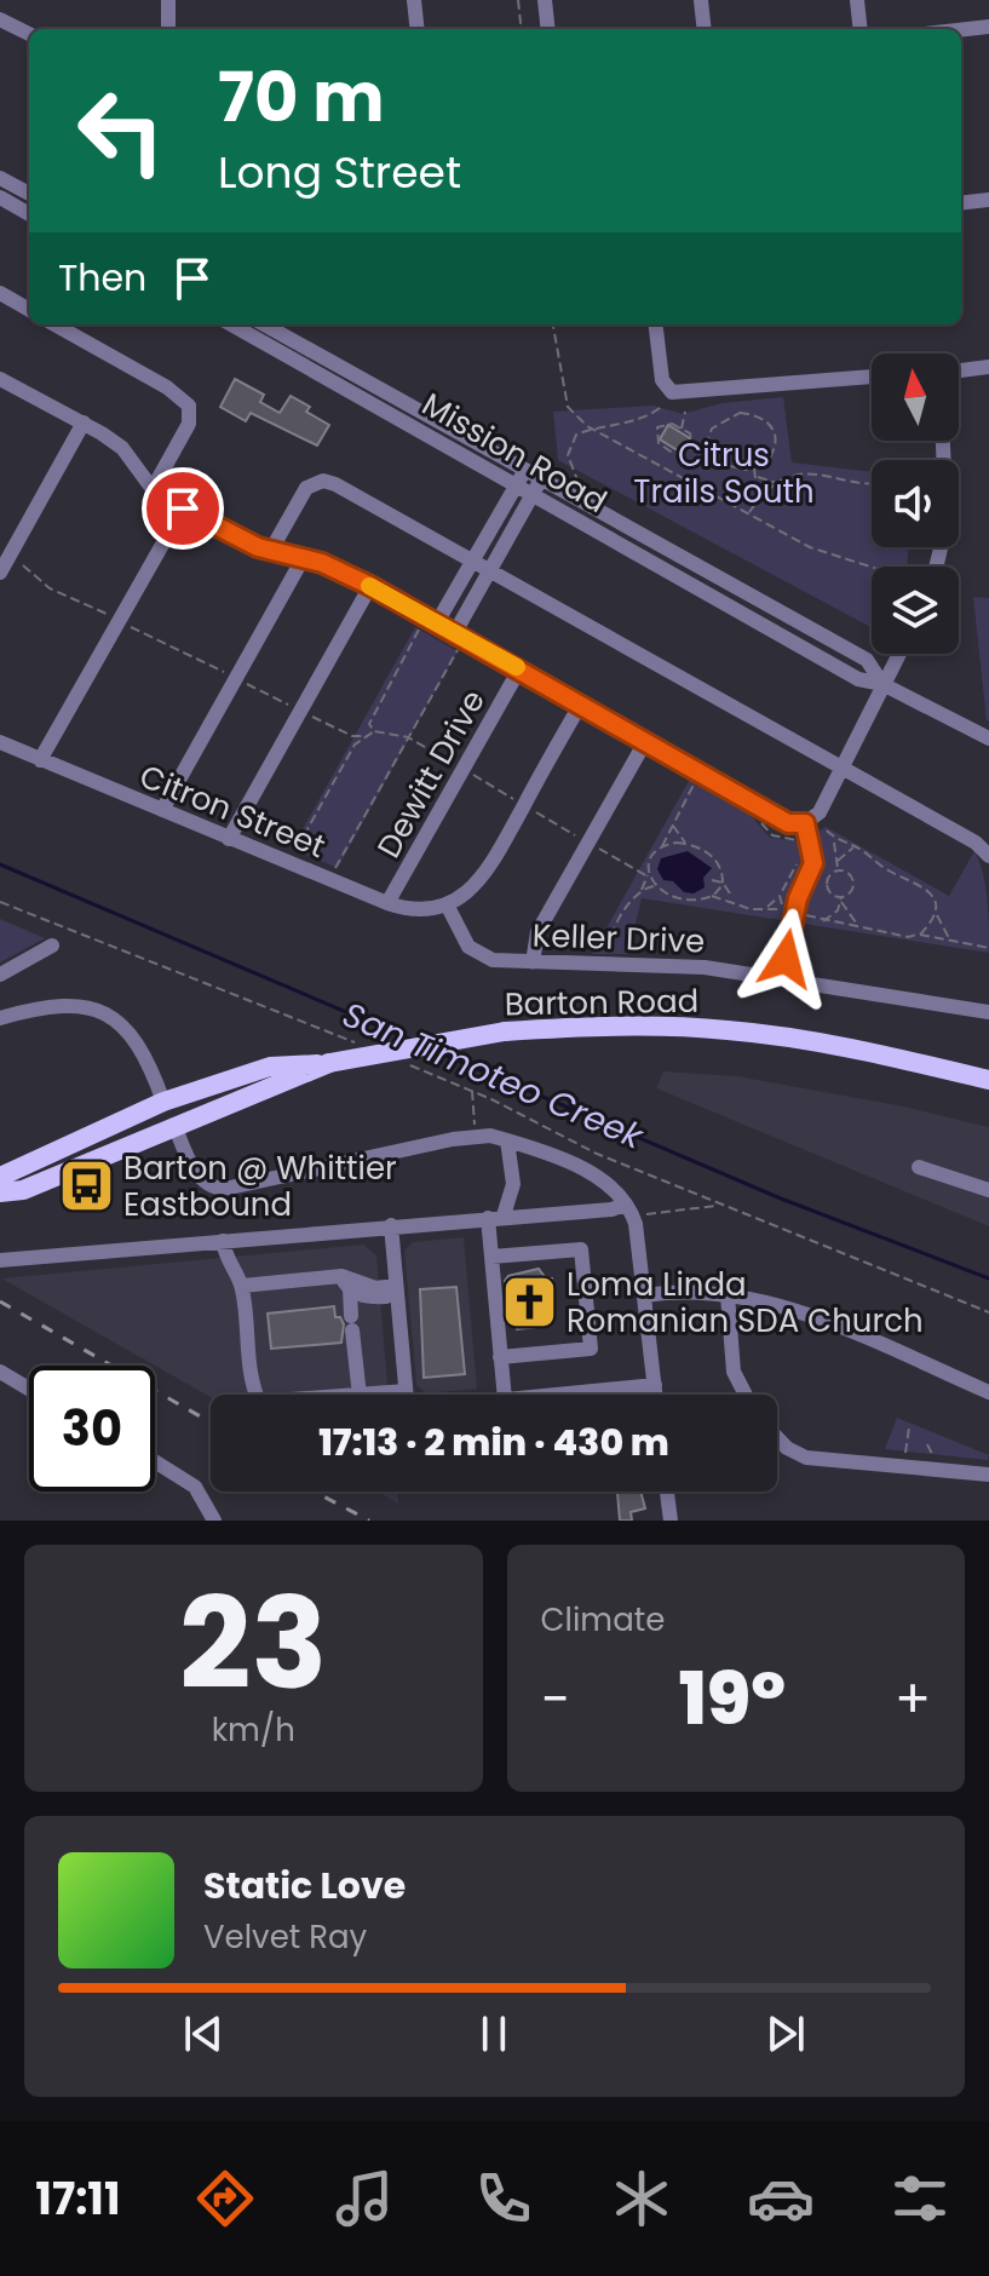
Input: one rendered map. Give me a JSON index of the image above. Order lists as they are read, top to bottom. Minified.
{"streets":{"main road":["Barton Road"],"street":["Mission Road","Dewitt Drive","Citron Street","Keller Drive"]},"crossings":[["Dewitt Drive","Citron Street"],["Citron Street","Keller Drive"]],"water":["San Timoteo Creek"],"parks":["Citrus Trails South"],"places":{"bus stop":["Barton @ Whittier Eastbound"],"church":["Loma Linda Romanian SDA Church"]},"north":"top","page":{"turn":["70 m","Long Street"],"then":"Then","limit":"30","trip":"17:13 · 2 min · 430 m","tile":[["23","km/h"],"Climate"],"heat":["−","19°","+"],"song":["Static Love","Velvet Ray"],"tabs":"17:11"}}
